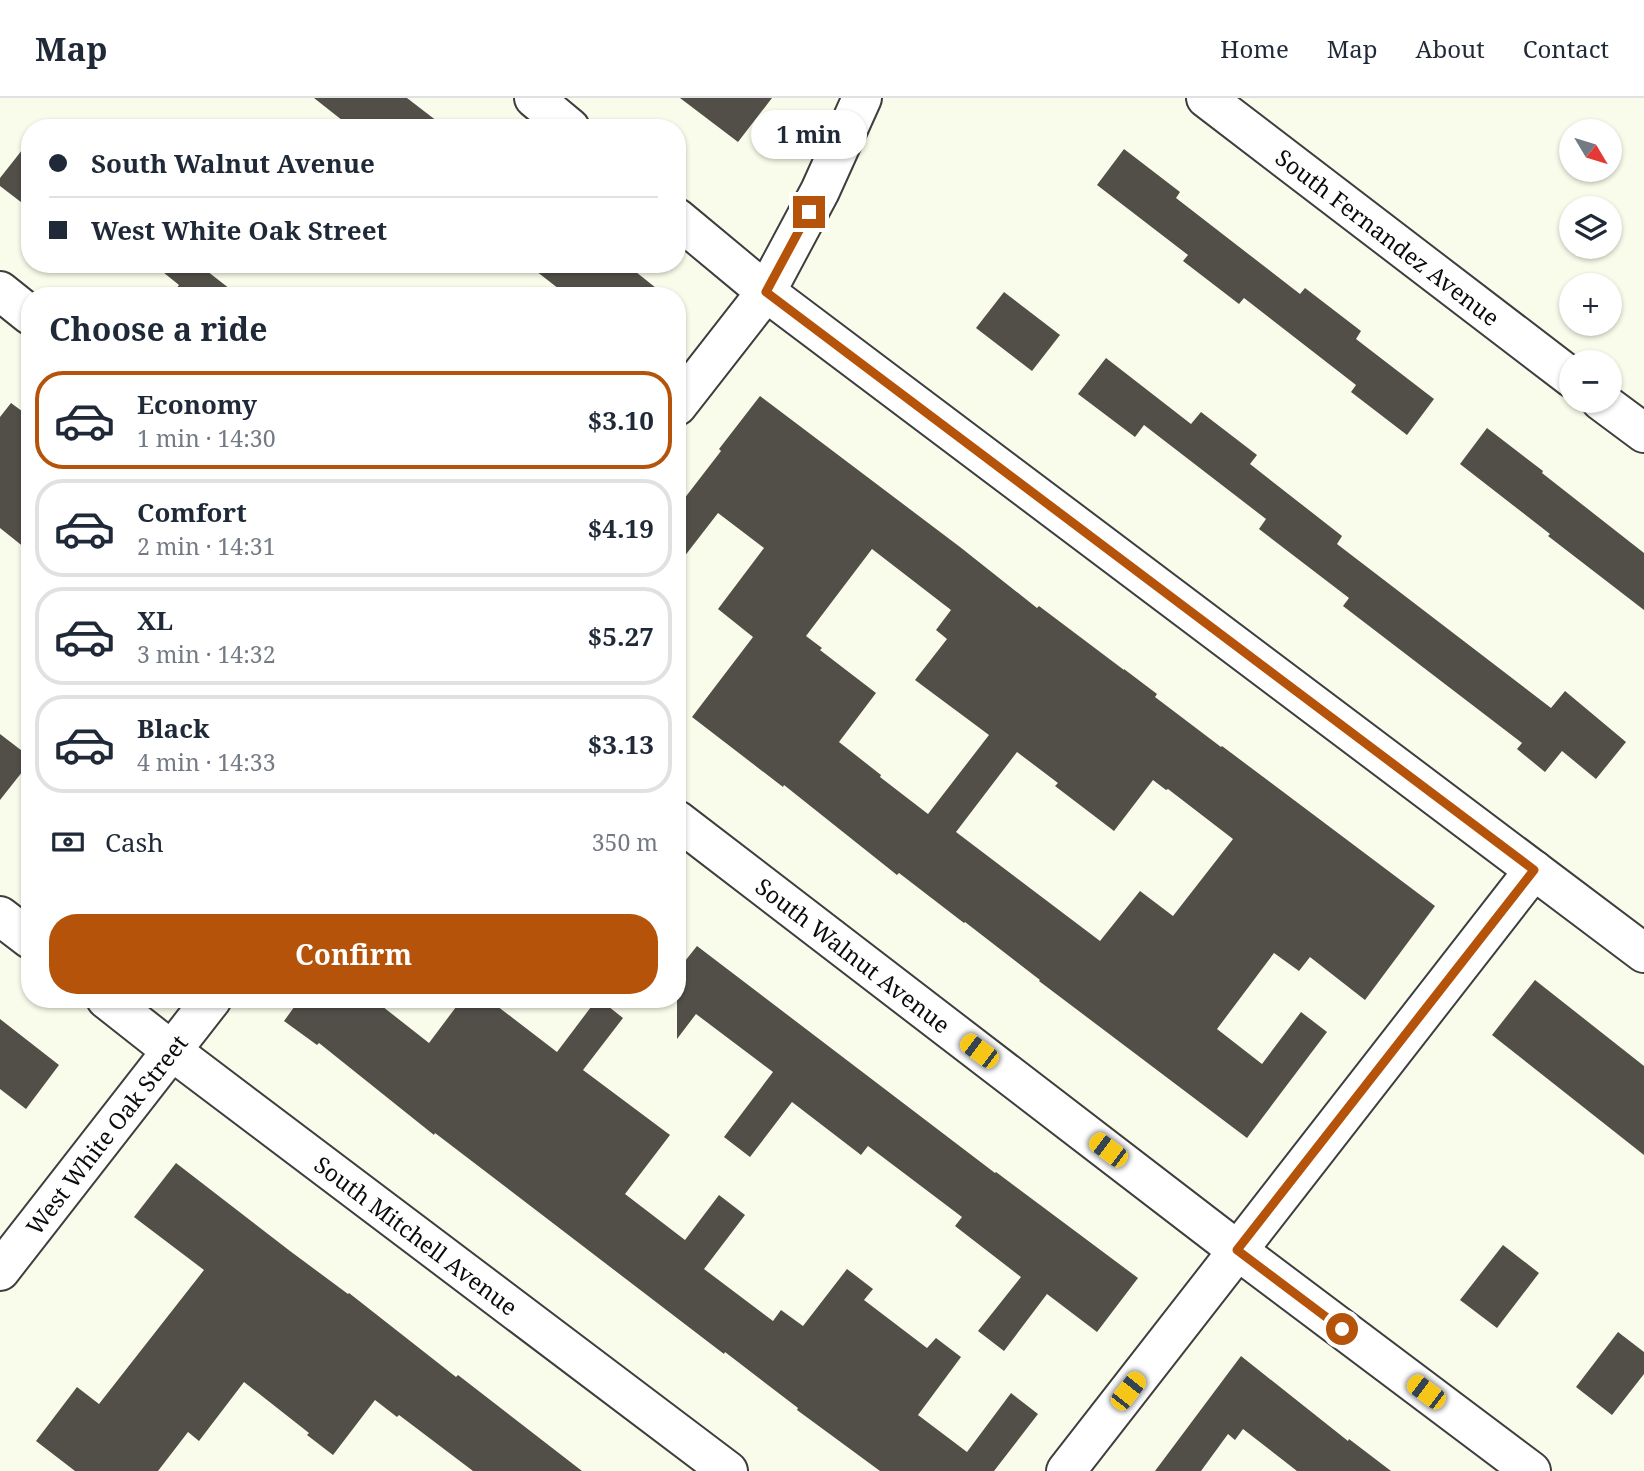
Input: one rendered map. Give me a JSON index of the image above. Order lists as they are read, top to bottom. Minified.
{"streets":{"street":["South Fernandez Avenue","South Walnut Avenue","West White Oak Street","South Mitchell Avenue"]},"crossings":[["West White Oak Street","South Mitchell Avenue"]],"north":"bottom right","page":{"header":"Map","nav":["Home","Map","About","Contact"],"bubble":"1 min","map_buttons":["+","−"],"banner":["South Walnut Avenue","West White Oak Street"],"heading":"Choose a ride","list":[{"name":"Economy","note":"1 min · 14:30","value":"$3.10"},{"name":"Comfort","note":"2 min · 14:31","value":"$4.19"},{"name":"XL","note":"3 min · 14:32","value":"$5.27"},{"name":"Black","note":"4 min · 14:33","value":"$3.13"}],"pay":["Cash","350 m"],"buttons":"Confirm"}}
